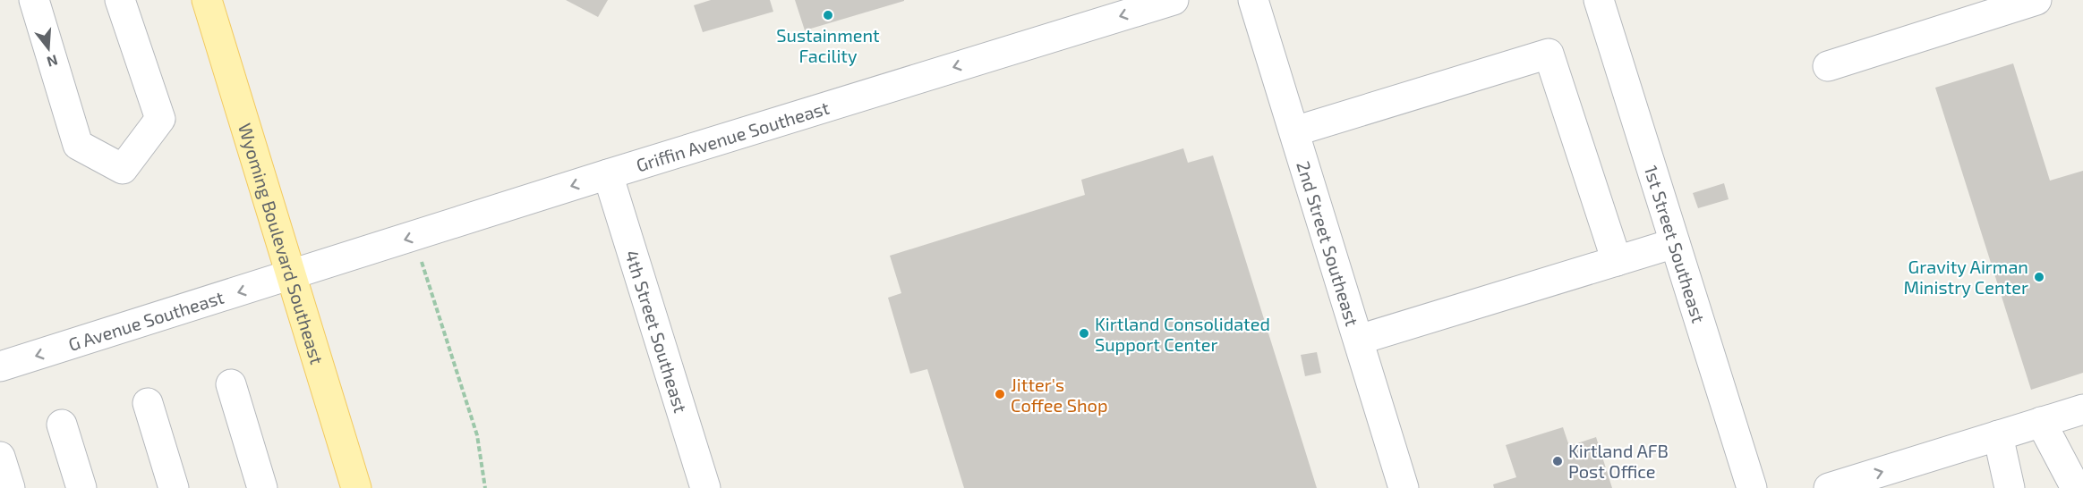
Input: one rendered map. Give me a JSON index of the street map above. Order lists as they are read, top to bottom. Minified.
{"streets":{"main road":["Wyoming Boulevard Southeast"],"street":["Griffin Avenue Southeast","2nd Street Southeast","1st Street Southeast","G Avenue Southeast","4th Street Southeast"]},"crossings":[["Griffin Avenue Southeast","Wyoming Boulevard Southeast"],["Griffin Avenue Southeast","G Avenue Southeast"],["Griffin Avenue Southeast","4th Street Southeast"],["Wyoming Boulevard Southeast","G Avenue Southeast"]],"one_way":["Griffin Avenue Southeast","G Avenue Southeast"],"places":["Sustainment Facility","Gravity Airman Ministry Center","Kirtland Consolidated Support Center","Jitter's Coffee Shop","Kirtland AFB Post Office"],"north":"bottom"}
